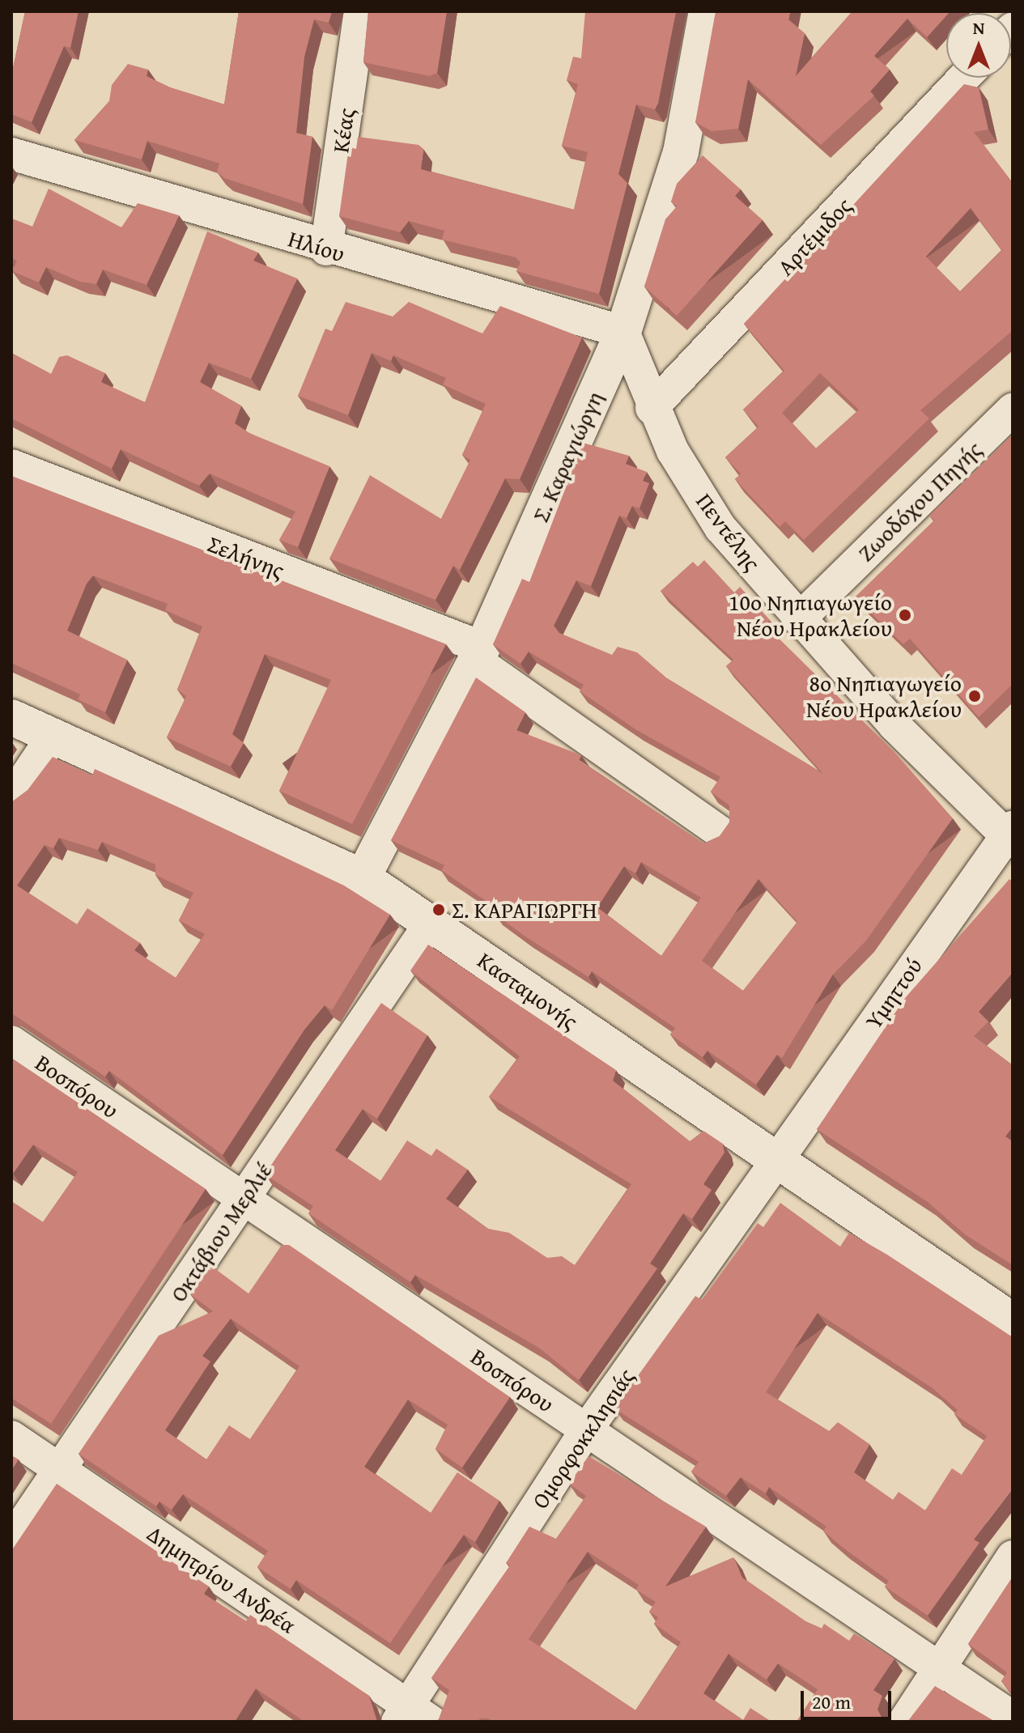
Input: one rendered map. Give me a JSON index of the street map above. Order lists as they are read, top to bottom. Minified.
{"streets":{"street":["Κέας","Αρτέμιδος","Ηλίου","Σ. Καραγιώργη","Ζωοδόχου Πηγής","Πεντέλης","Σελήνης","Κασταμονής","Υμηττού","Βοσπόρου","Οκτάβιου Μερλιέ","Ομορφοκκλησιάς","Δημητρίου Ανδρέα"]},"crossings":[["Κέας","Ηλίου"],["Αρτέμιδος","Πεντέλης"],["Ηλίου","Σ. Καραγιώργη"],["Ηλίου","Πεντέλης"],["Σ. Καραγιώργη","Πεντέλης"],["Σ. Καραγιώργη","Σελήνης"],["Σ. Καραγιώργη","Κασταμονής"],["Ζωοδόχου Πηγής","Πεντέλης"],["Πεντέλης","Υμηττού"],["Κασταμονής","Υμηττού"],["Κασταμονής","Οκτάβιου Μερλιέ"],["Κασταμονής","Ομορφοκκλησιάς"],["Υμηττού","Ομορφοκκλησιάς"],["Βοσπόρου","Οκτάβιου Μερλιέ"],["Βοσπόρου","Ομορφοκκλησιάς"],["Οκτάβιου Μερλιέ","Δημητρίου Ανδρέα"],["Ομορφοκκλησιάς","Δημητρίου Ανδρέα"]],"places":["10ο Νηπιαγωγείο Νέου Ηρακλείου","8ο Νηπιαγωγείο Νέου Ηρακλείου","Σ. ΚΑΡΑΓΙΩΡΓΗ"],"scale_bar":"20 m","north":"top"}
